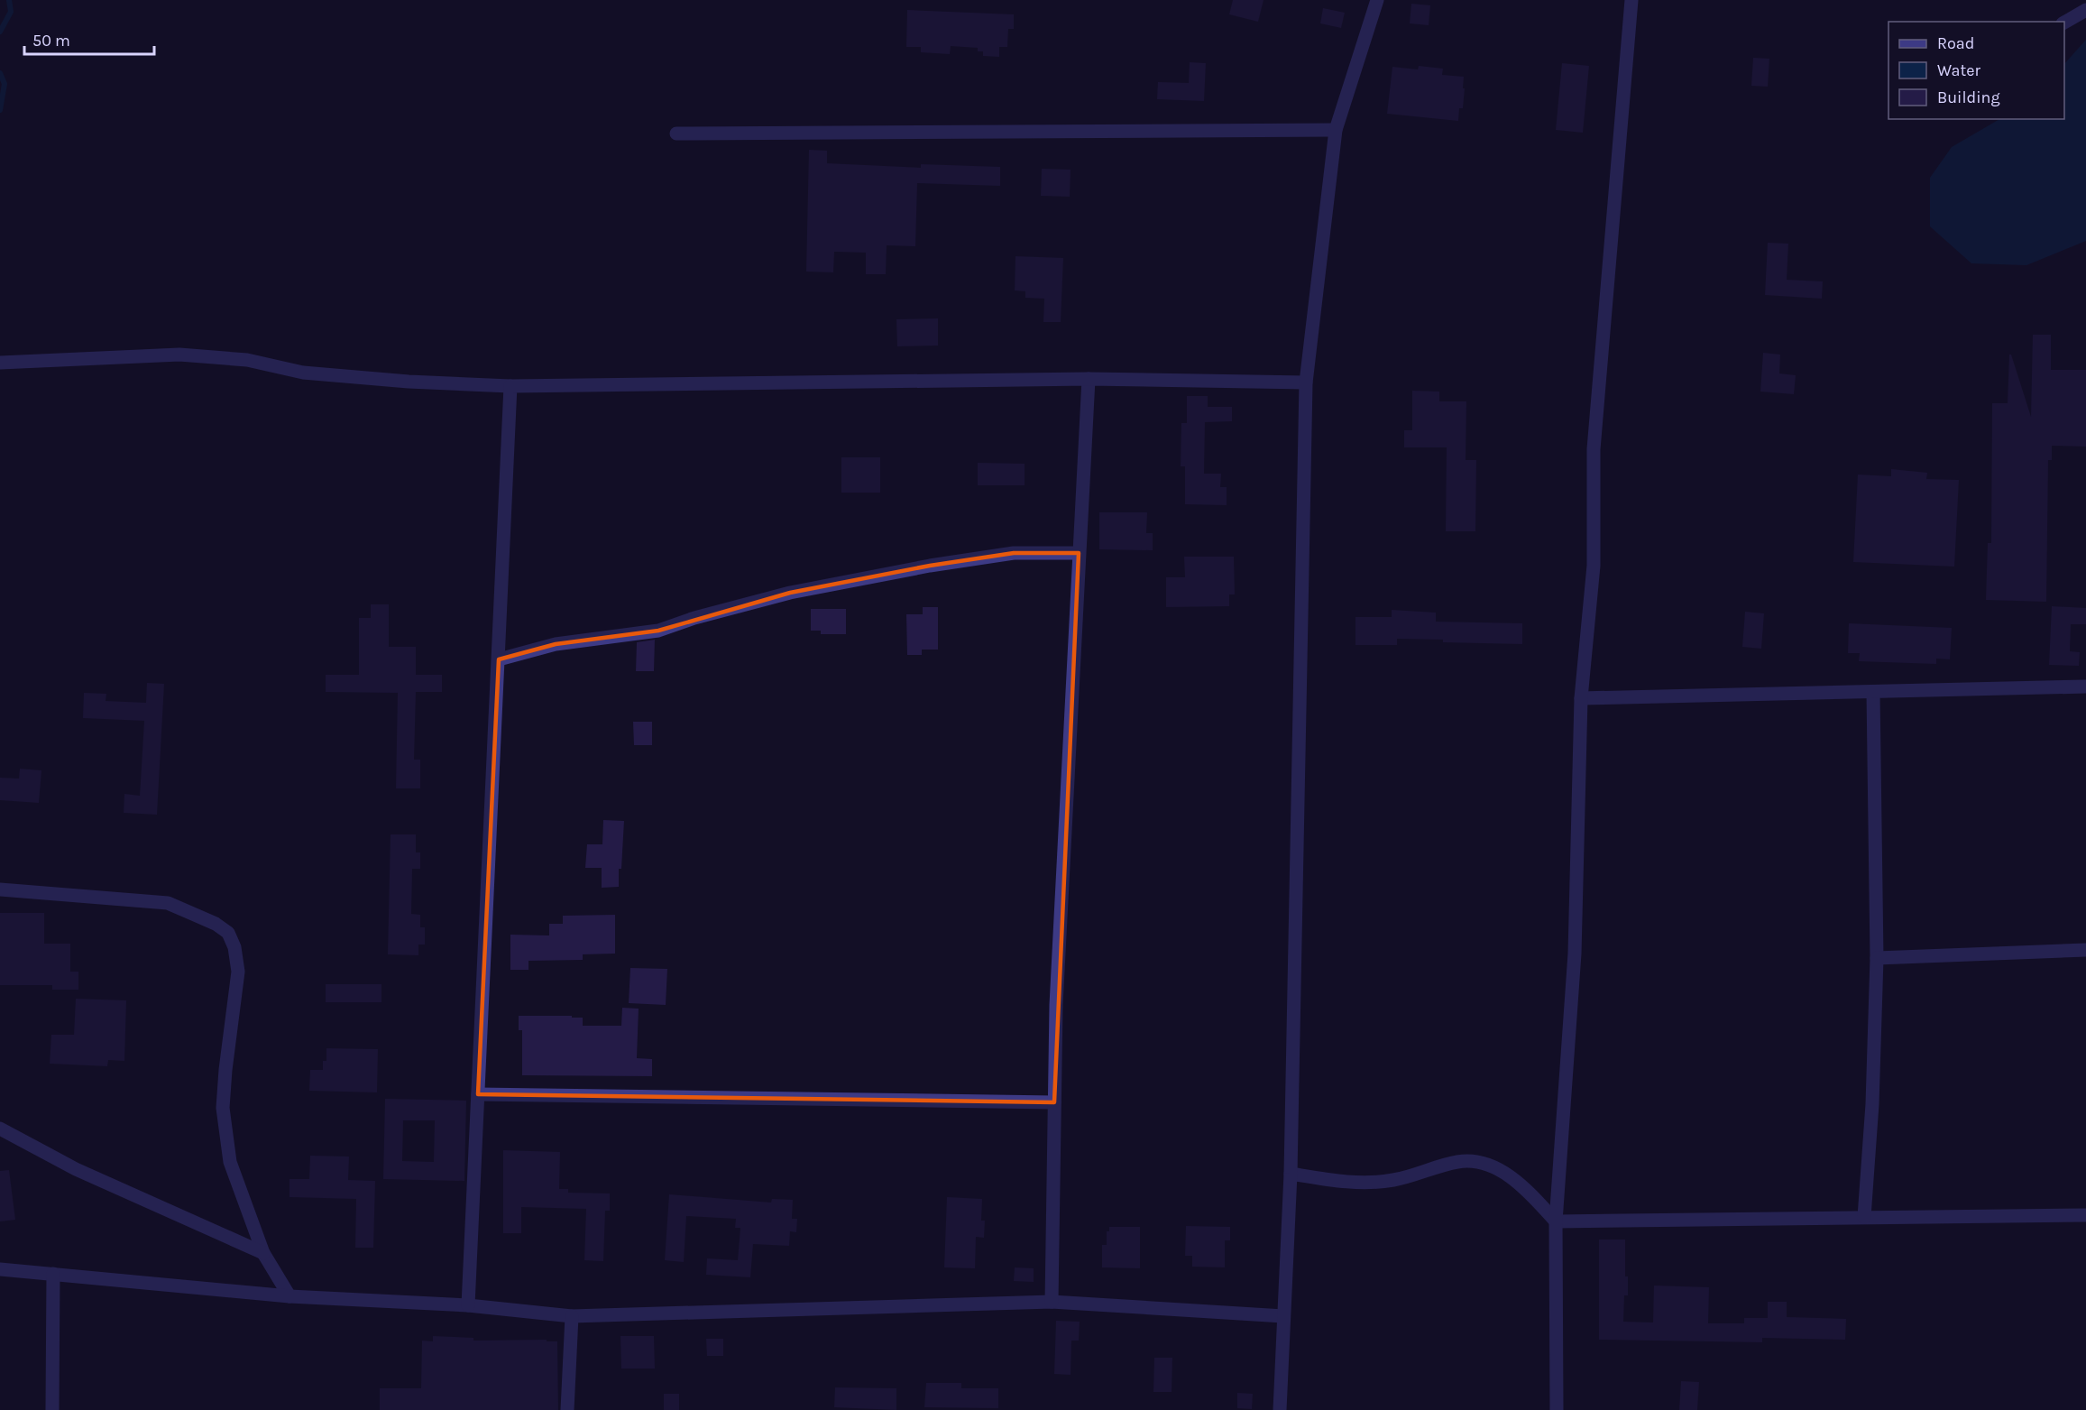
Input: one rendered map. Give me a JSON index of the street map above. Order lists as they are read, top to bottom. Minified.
{"legend":["Road","Water","Building"],"scale_bar":"50 m"}
